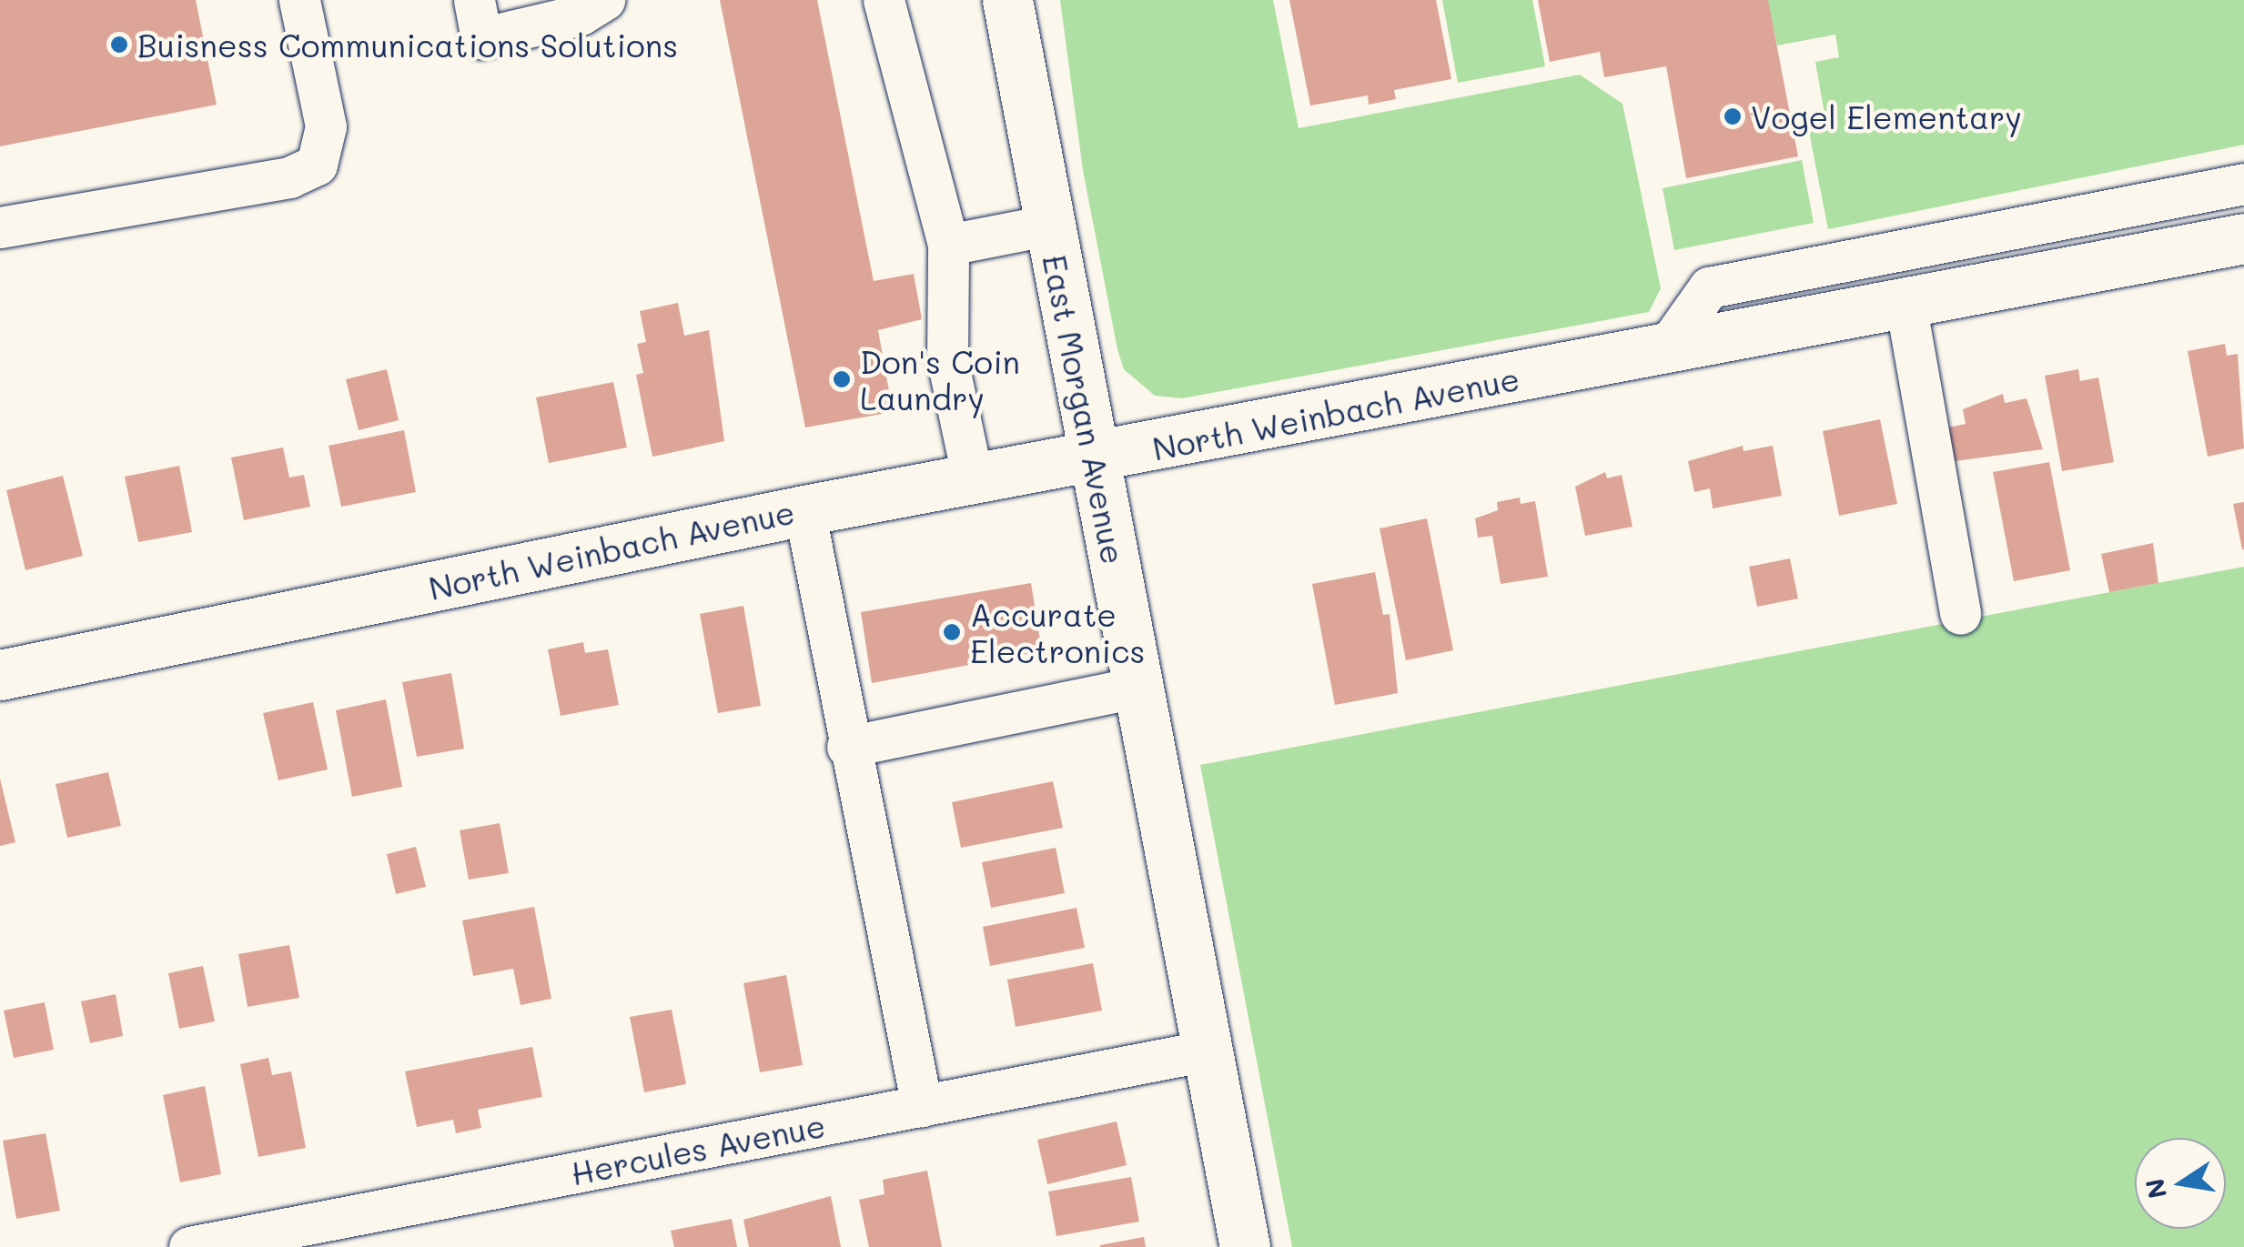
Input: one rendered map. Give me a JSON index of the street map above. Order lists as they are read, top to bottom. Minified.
{"streets":{"main road":["East Morgan Avenue","North Weinbach Avenue"],"street":["Hercules Avenue"]},"crossings":[["East Morgan Avenue","North Weinbach Avenue"],["East Morgan Avenue","Hercules Avenue"]],"places":["Buisness Communications Solutions","Vogel Elementary","Don's Coin Laundry","Accurate Electronics"],"north":"left"}
